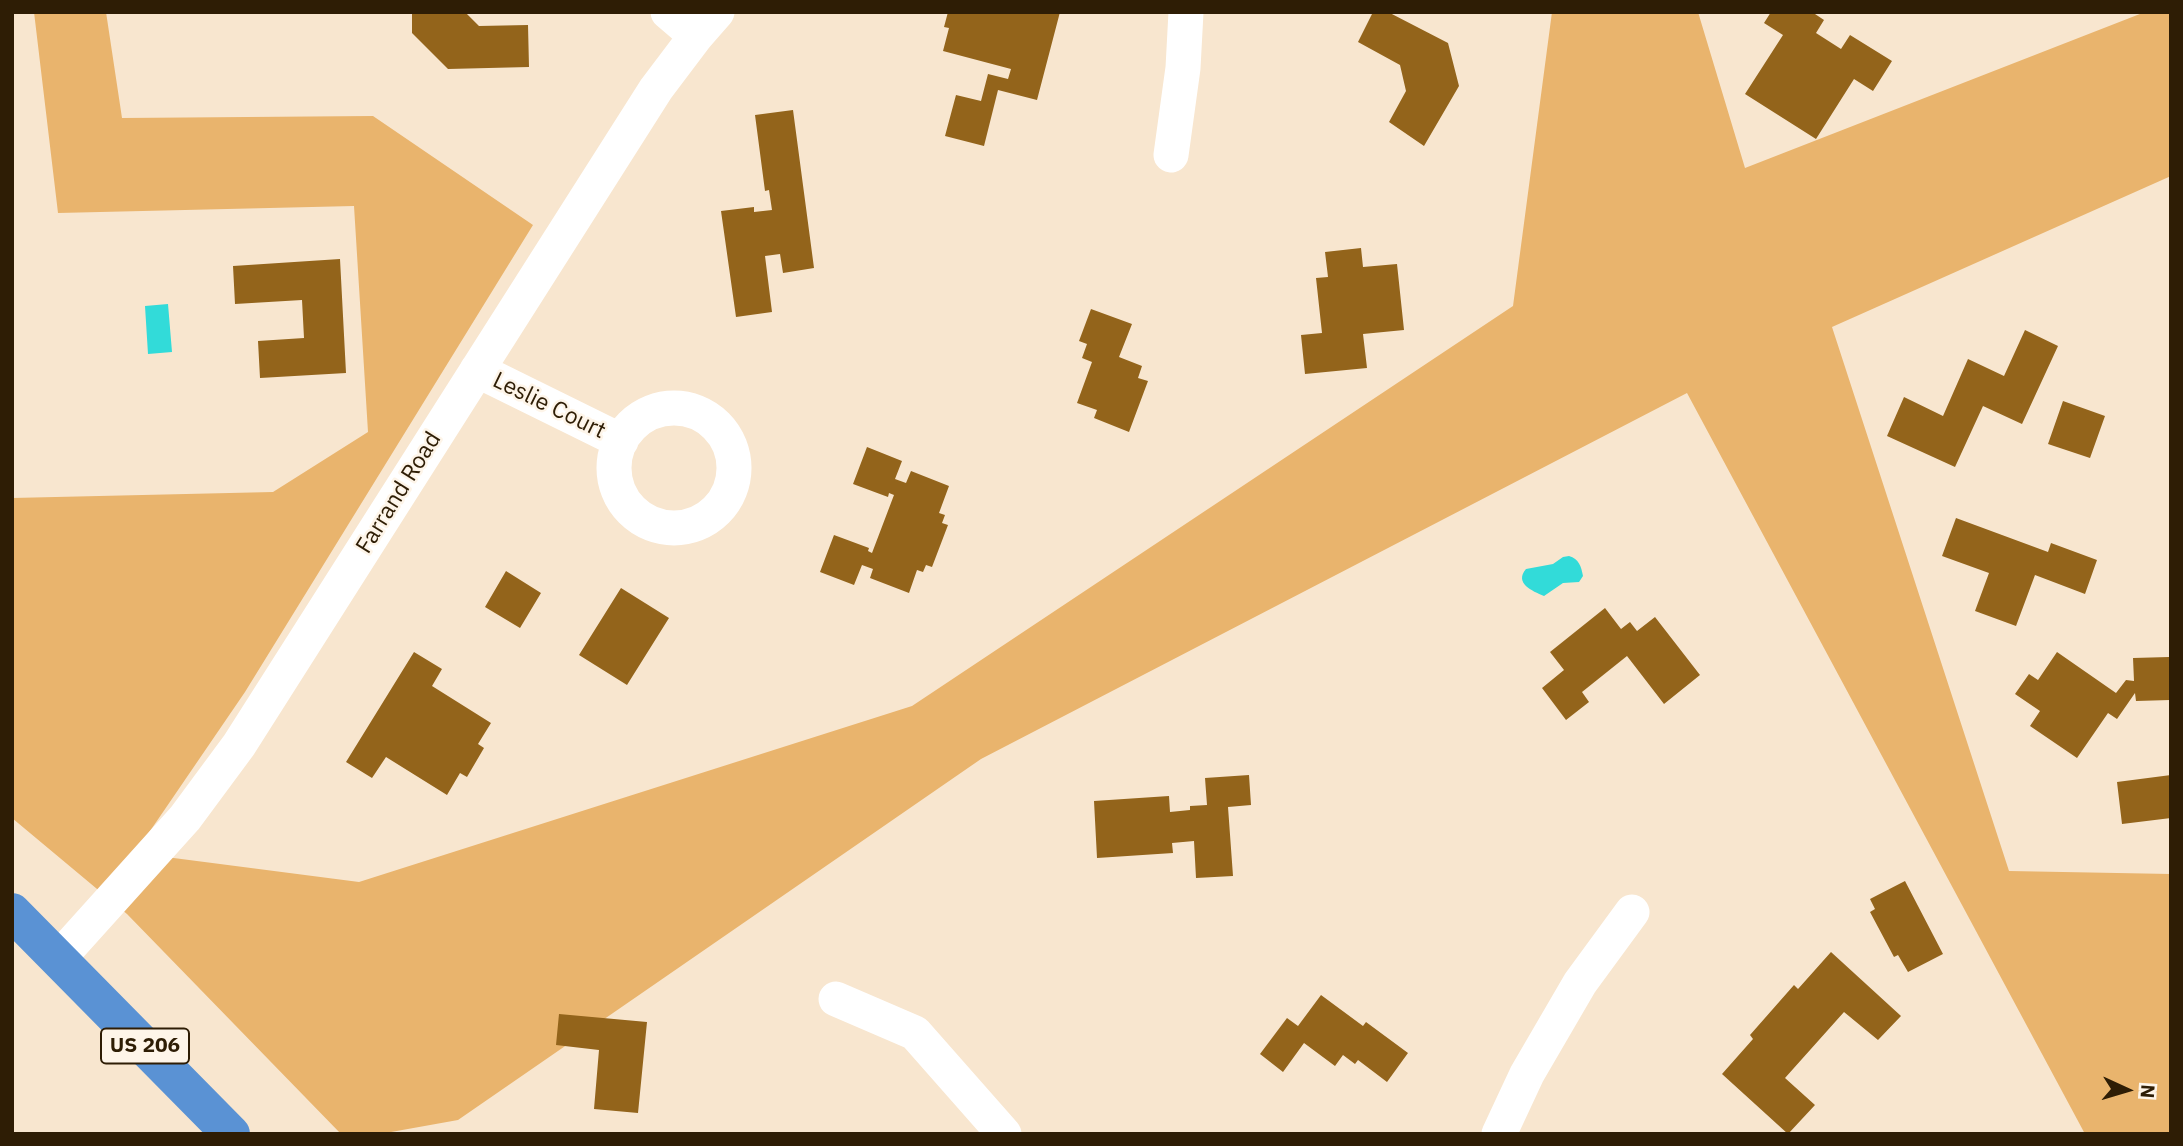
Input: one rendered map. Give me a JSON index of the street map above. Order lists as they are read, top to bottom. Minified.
{"streets":{"highway":["US 206"],"street":["Leslie Court","Farrand Road"]},"crossings":[["Leslie Court","Farrand Road"],["Farrand Road","US 206"]],"north":"right"}
